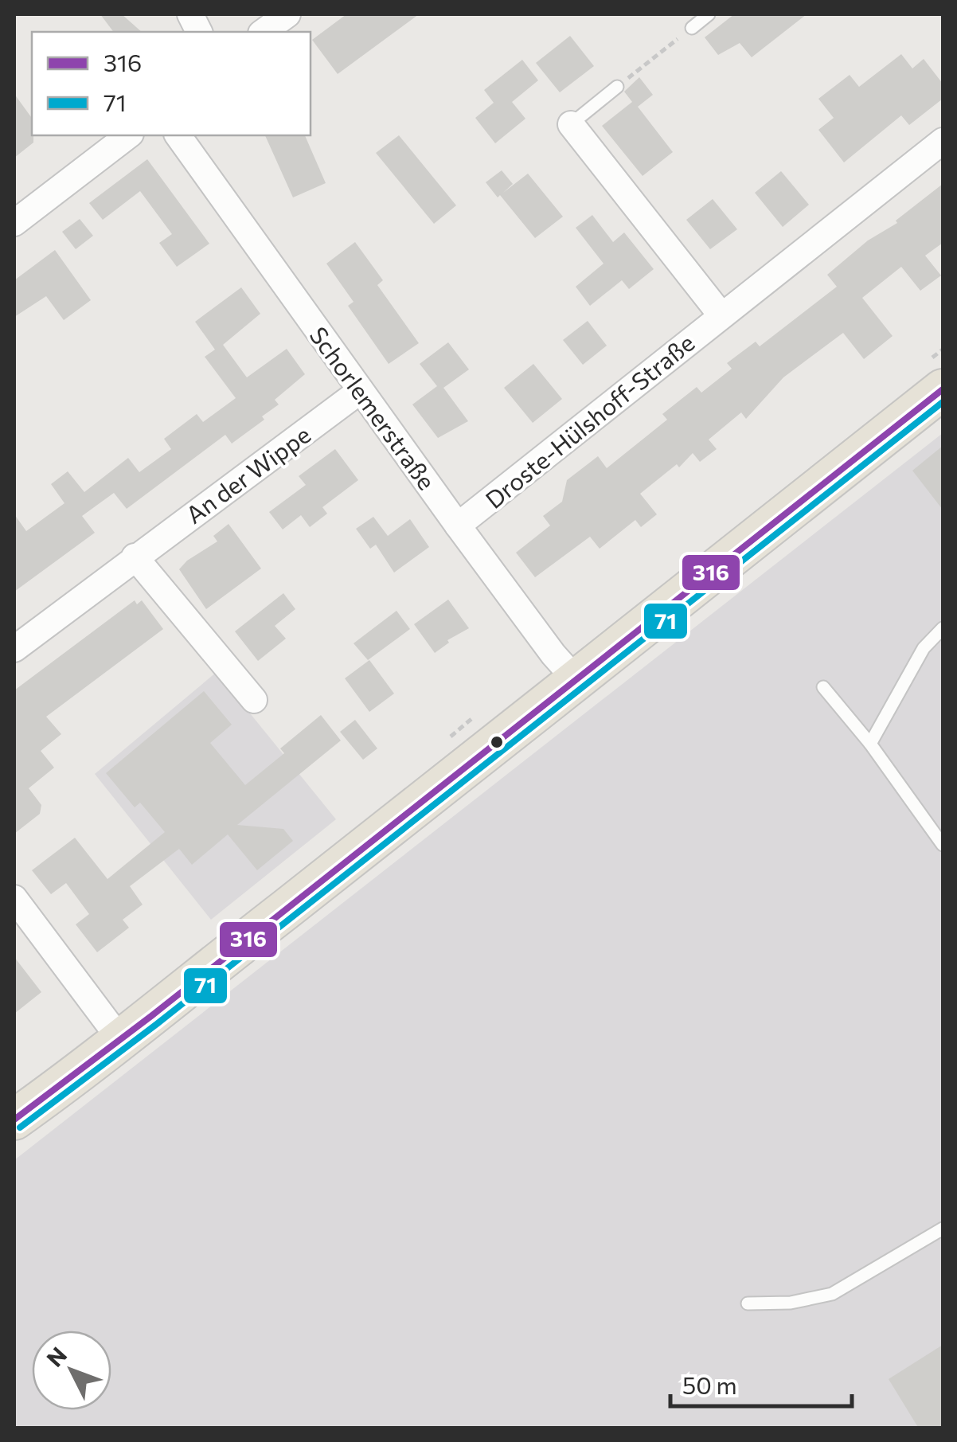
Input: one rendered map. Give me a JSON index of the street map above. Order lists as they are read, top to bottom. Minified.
{"streets":{"street":["Schorlemerstraße","Droste-Hülshoff-Straße","An der Wippe"]},"crossings":[["Schorlemerstraße","Droste-Hülshoff-Straße"],["Schorlemerstraße","An der Wippe"]],"lines":["transit line 316","transit line 71"],"legend":["316","71"],"scale_bar":"50 m","north":"top left"}
